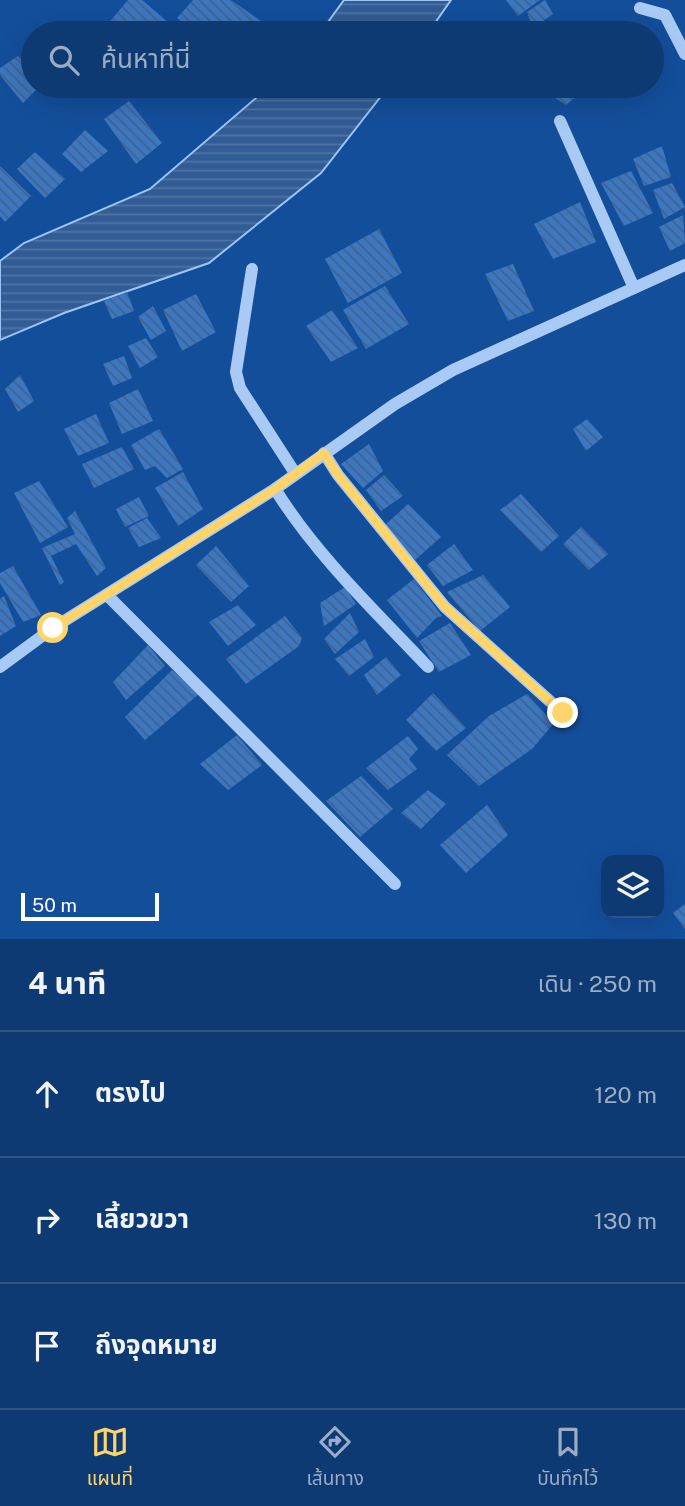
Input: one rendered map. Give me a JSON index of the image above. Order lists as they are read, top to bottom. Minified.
{"scale_bar":"50 m","page":{"search":"ค้นหาที่นี่","scale":"50 m","heading":["4 นาที","เดิน · 250 m"],"list":[["ตรงไป","120 m"],["เลี้ยวขวา","130 m"],"ถึงจุดหมาย"],"nav":["แผนที่","เส้นทาง","บันทึกไว้"]}}
